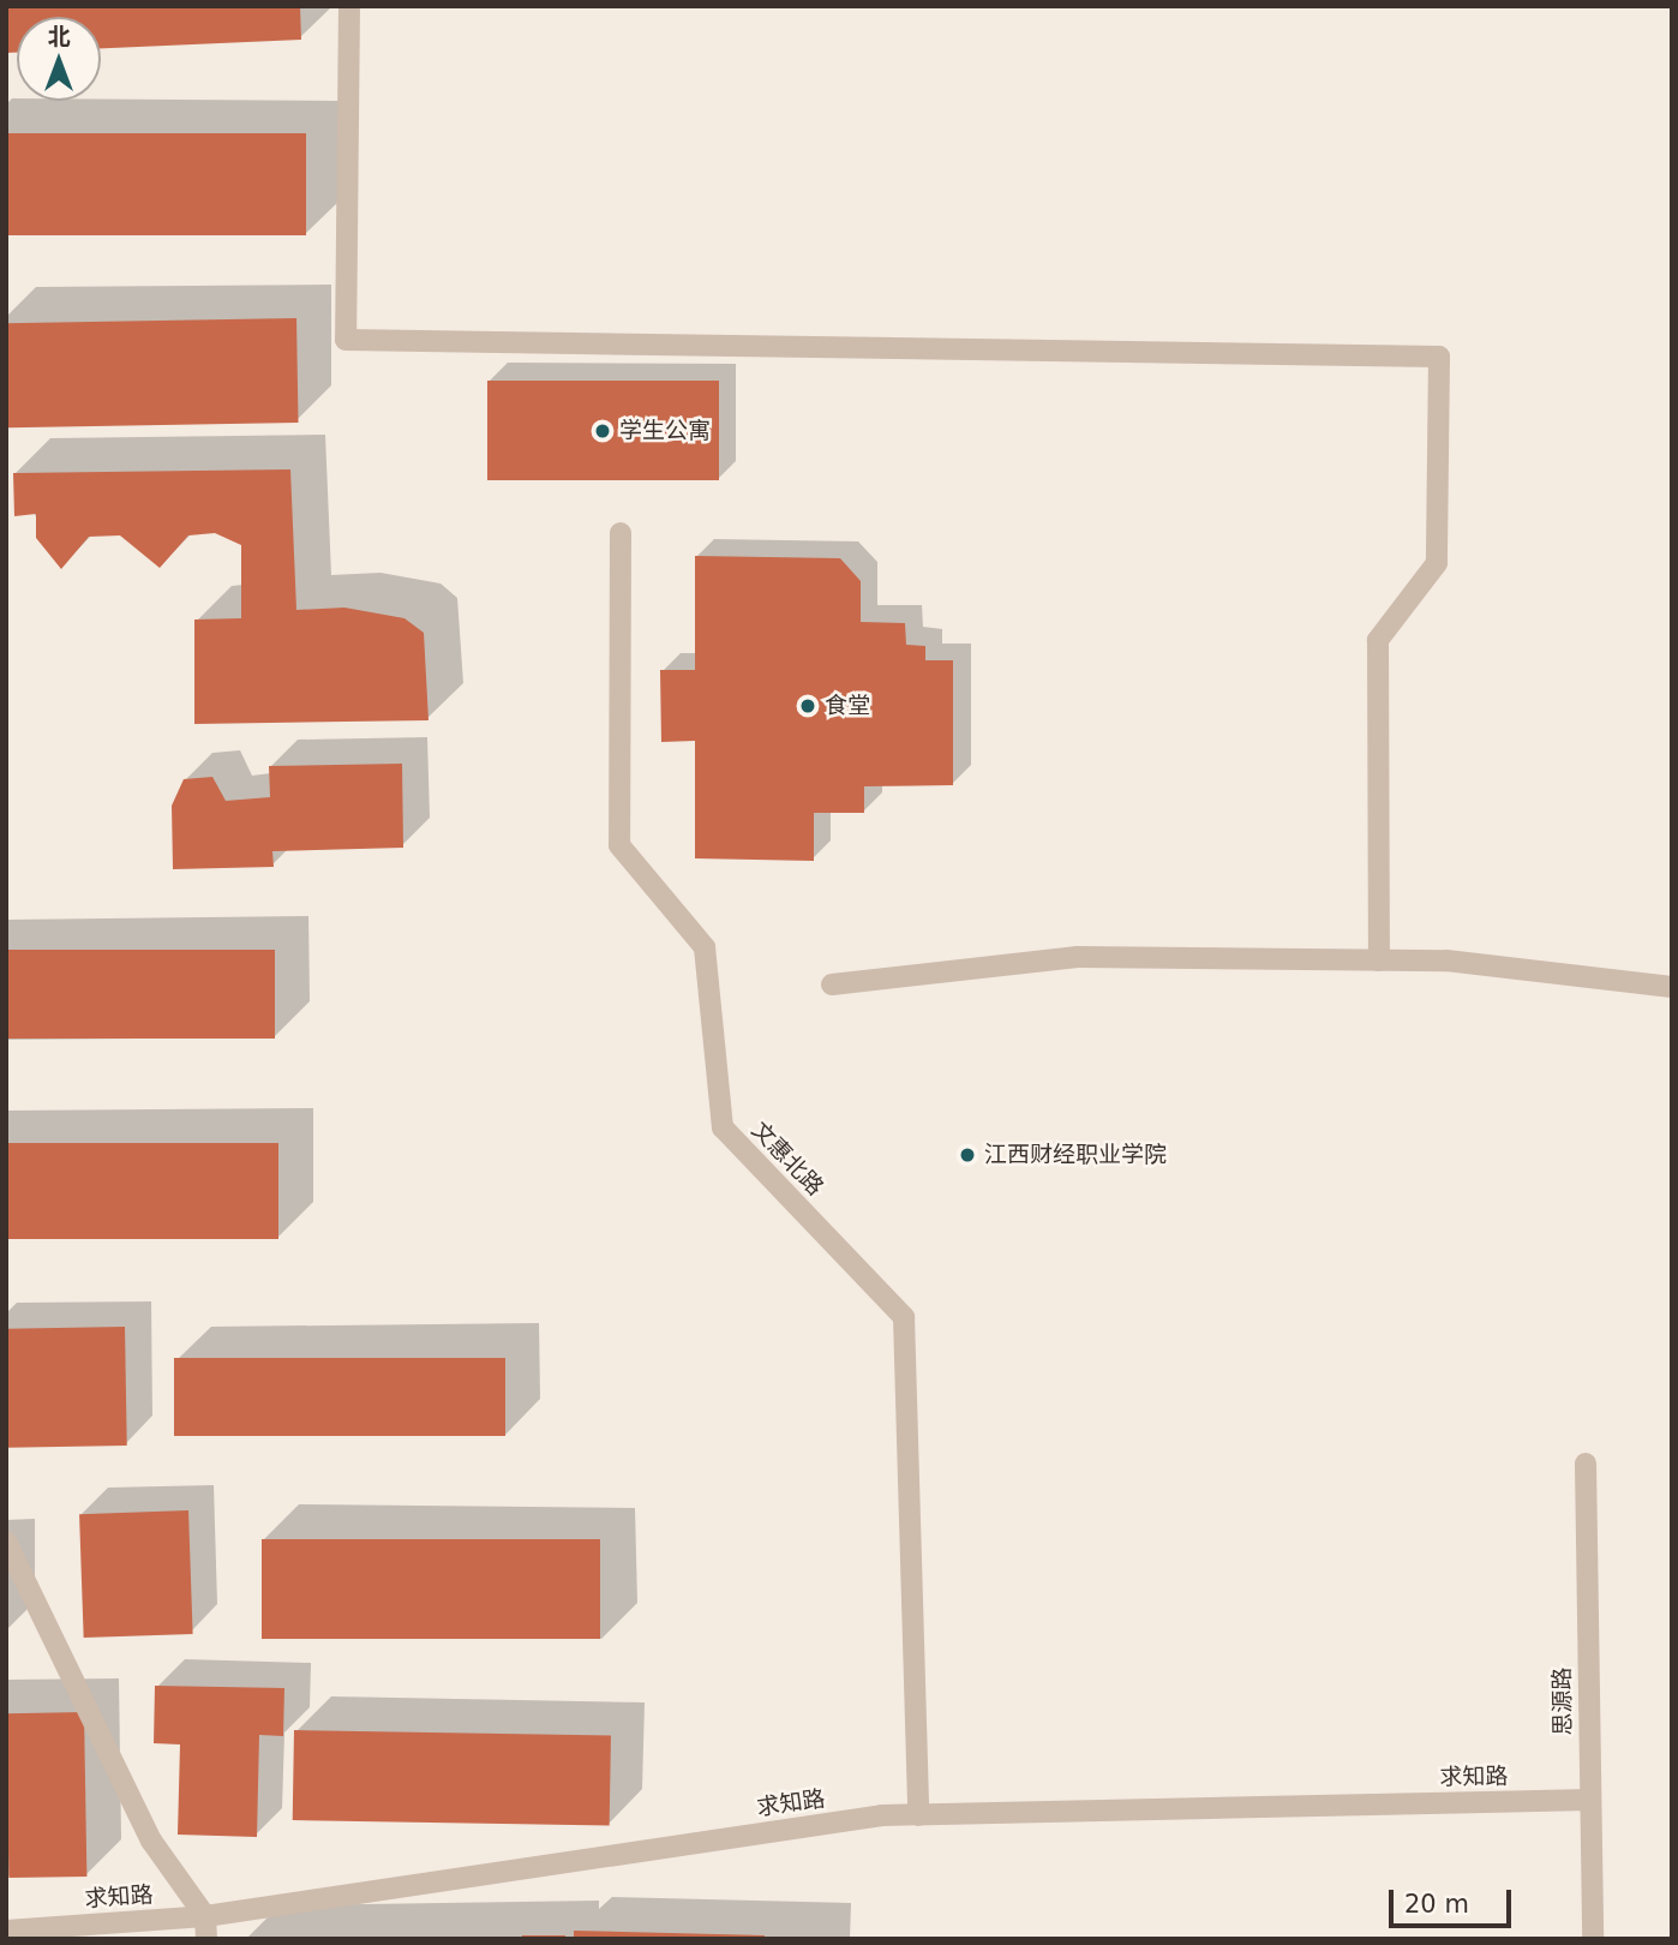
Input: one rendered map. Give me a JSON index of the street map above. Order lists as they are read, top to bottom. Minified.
{"streets":{"street":["文惠北路","思源路","求知路"]},"crossings":[["文惠北路","求知路"],["思源路","求知路"]],"places":["学生公寓","食堂","江西财经职业学院"],"scale_bar":"20 m","north":"top"}
